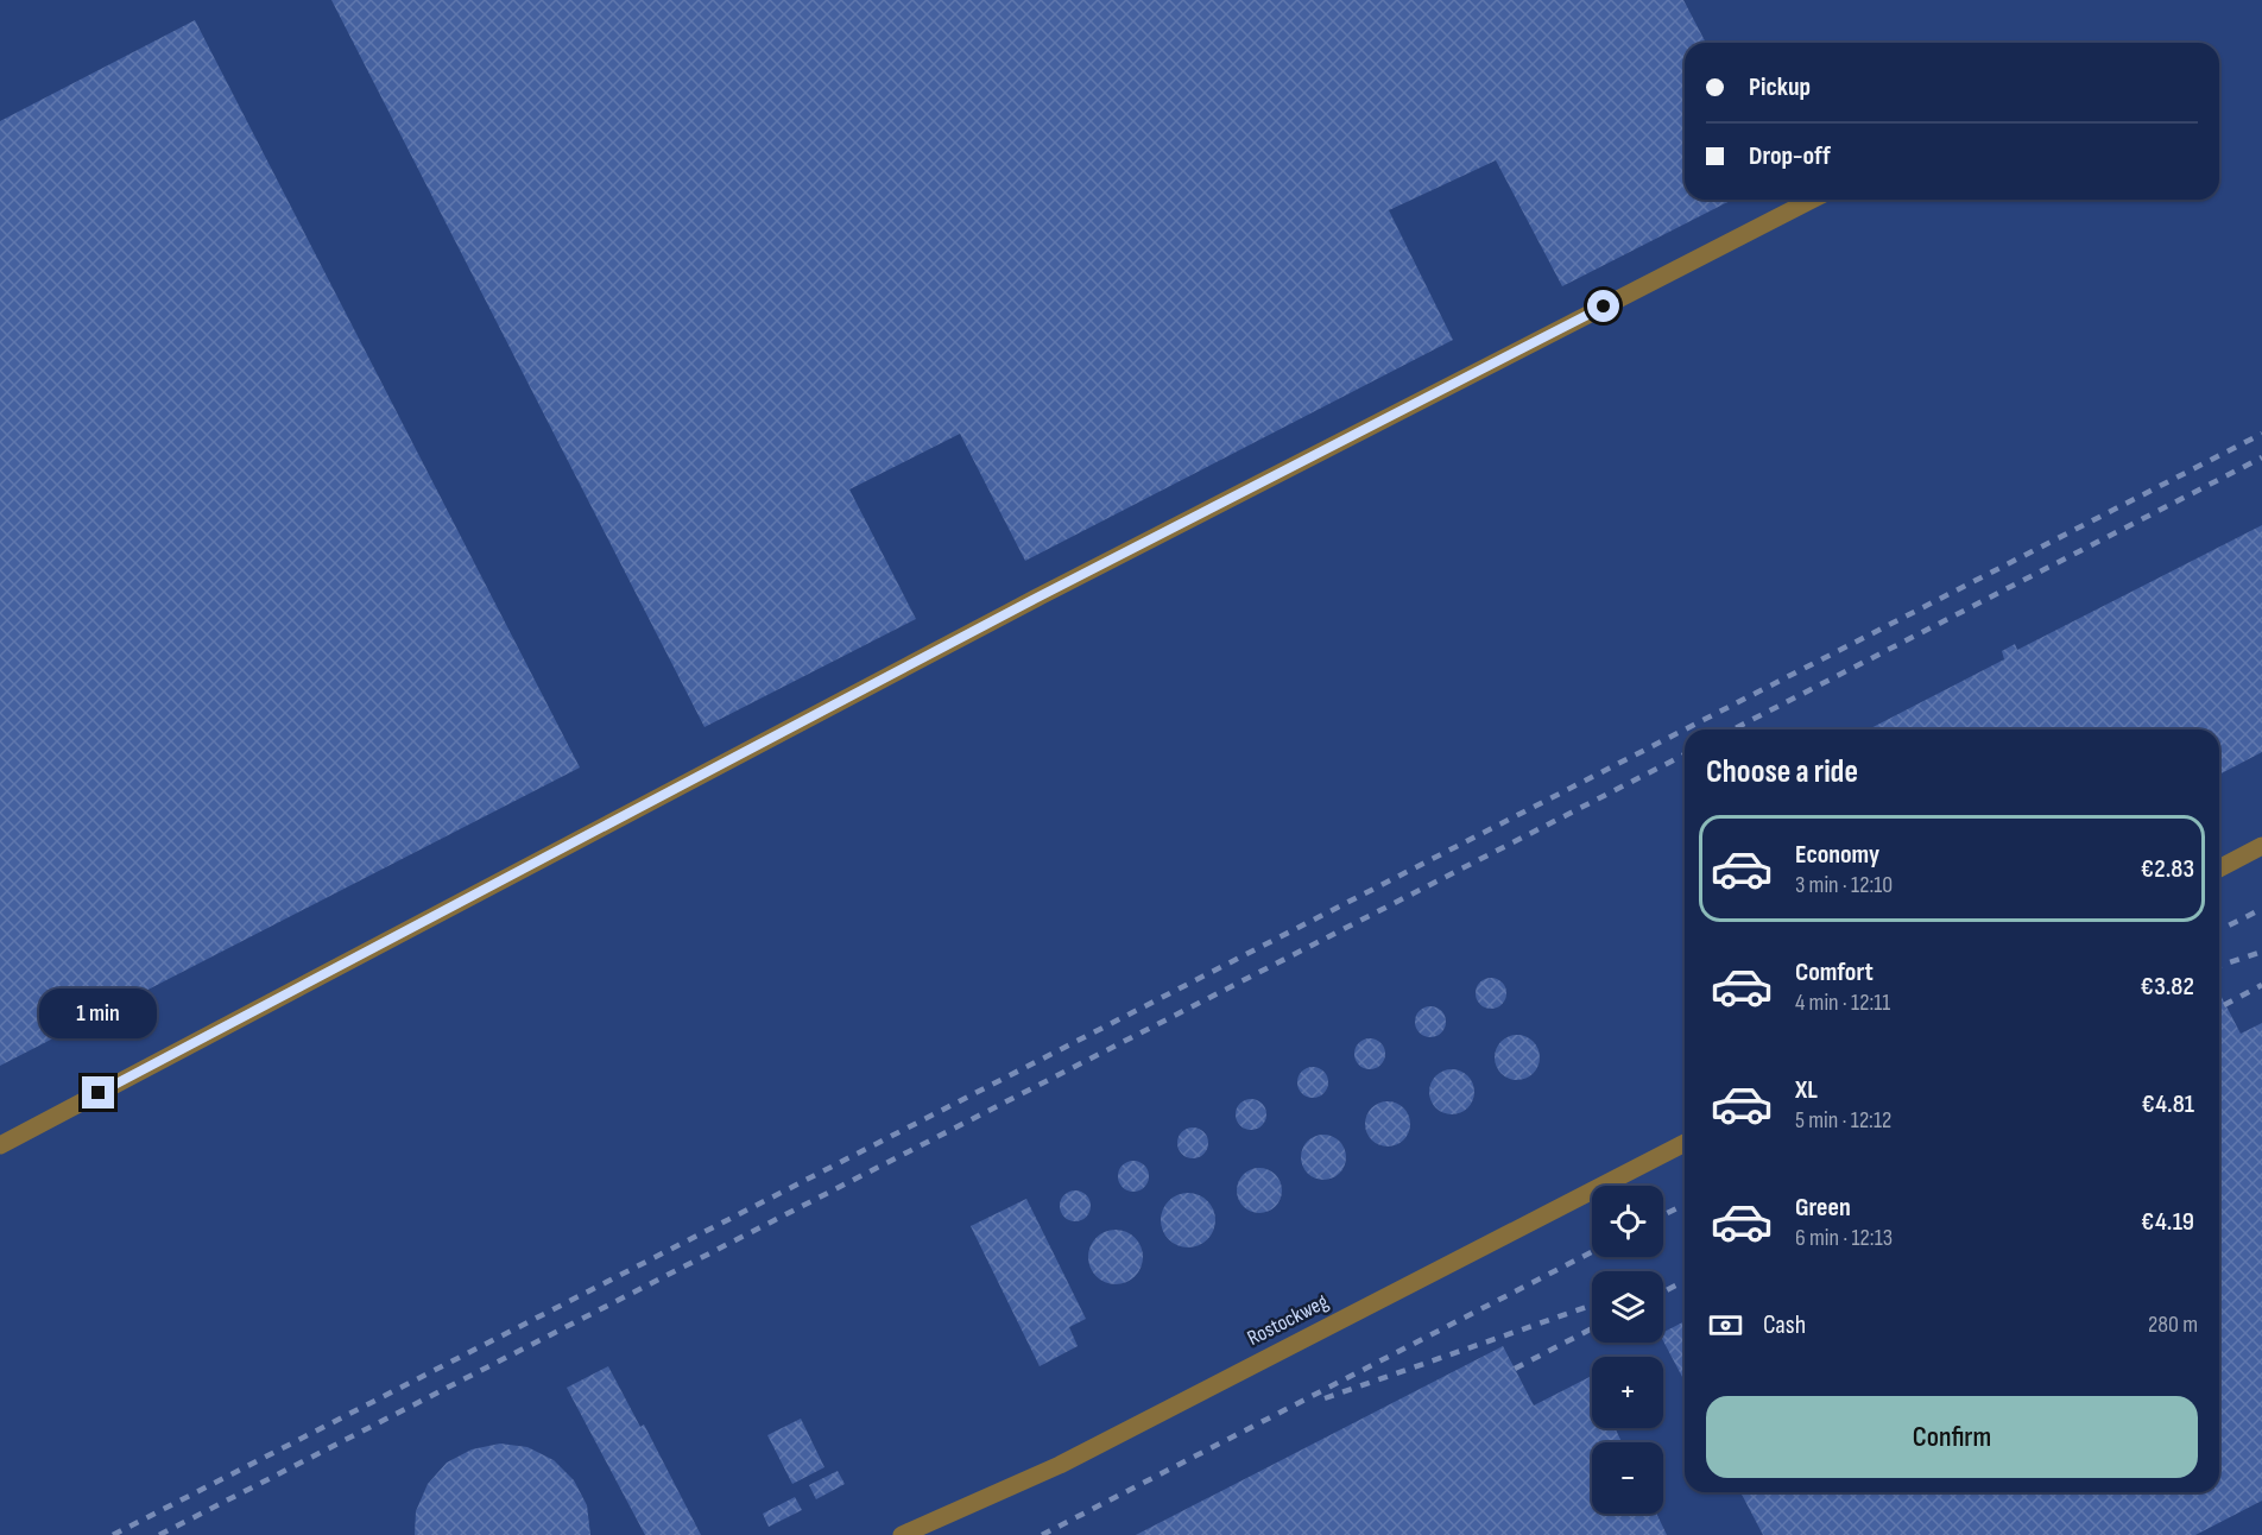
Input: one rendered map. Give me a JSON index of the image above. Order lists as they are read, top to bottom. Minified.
{"streets":{"street":["Rostockweg"]},"page":{"banner":["Pickup","Drop-off"],"heading":"Choose a ride","list":[{"name":"Economy","note":"3 min · 12:10","value":"€2.83"},{"name":"Comfort","note":"4 min · 12:11","value":"€3.82"},{"name":"XL","note":"5 min · 12:12","value":"€4.81"},{"name":"Green","note":"6 min · 12:13","value":"€4.19"}],"bubble":"1 min","map_buttons":["+","−"],"pay":["Cash","280 m"],"buttons":"Confirm"}}
